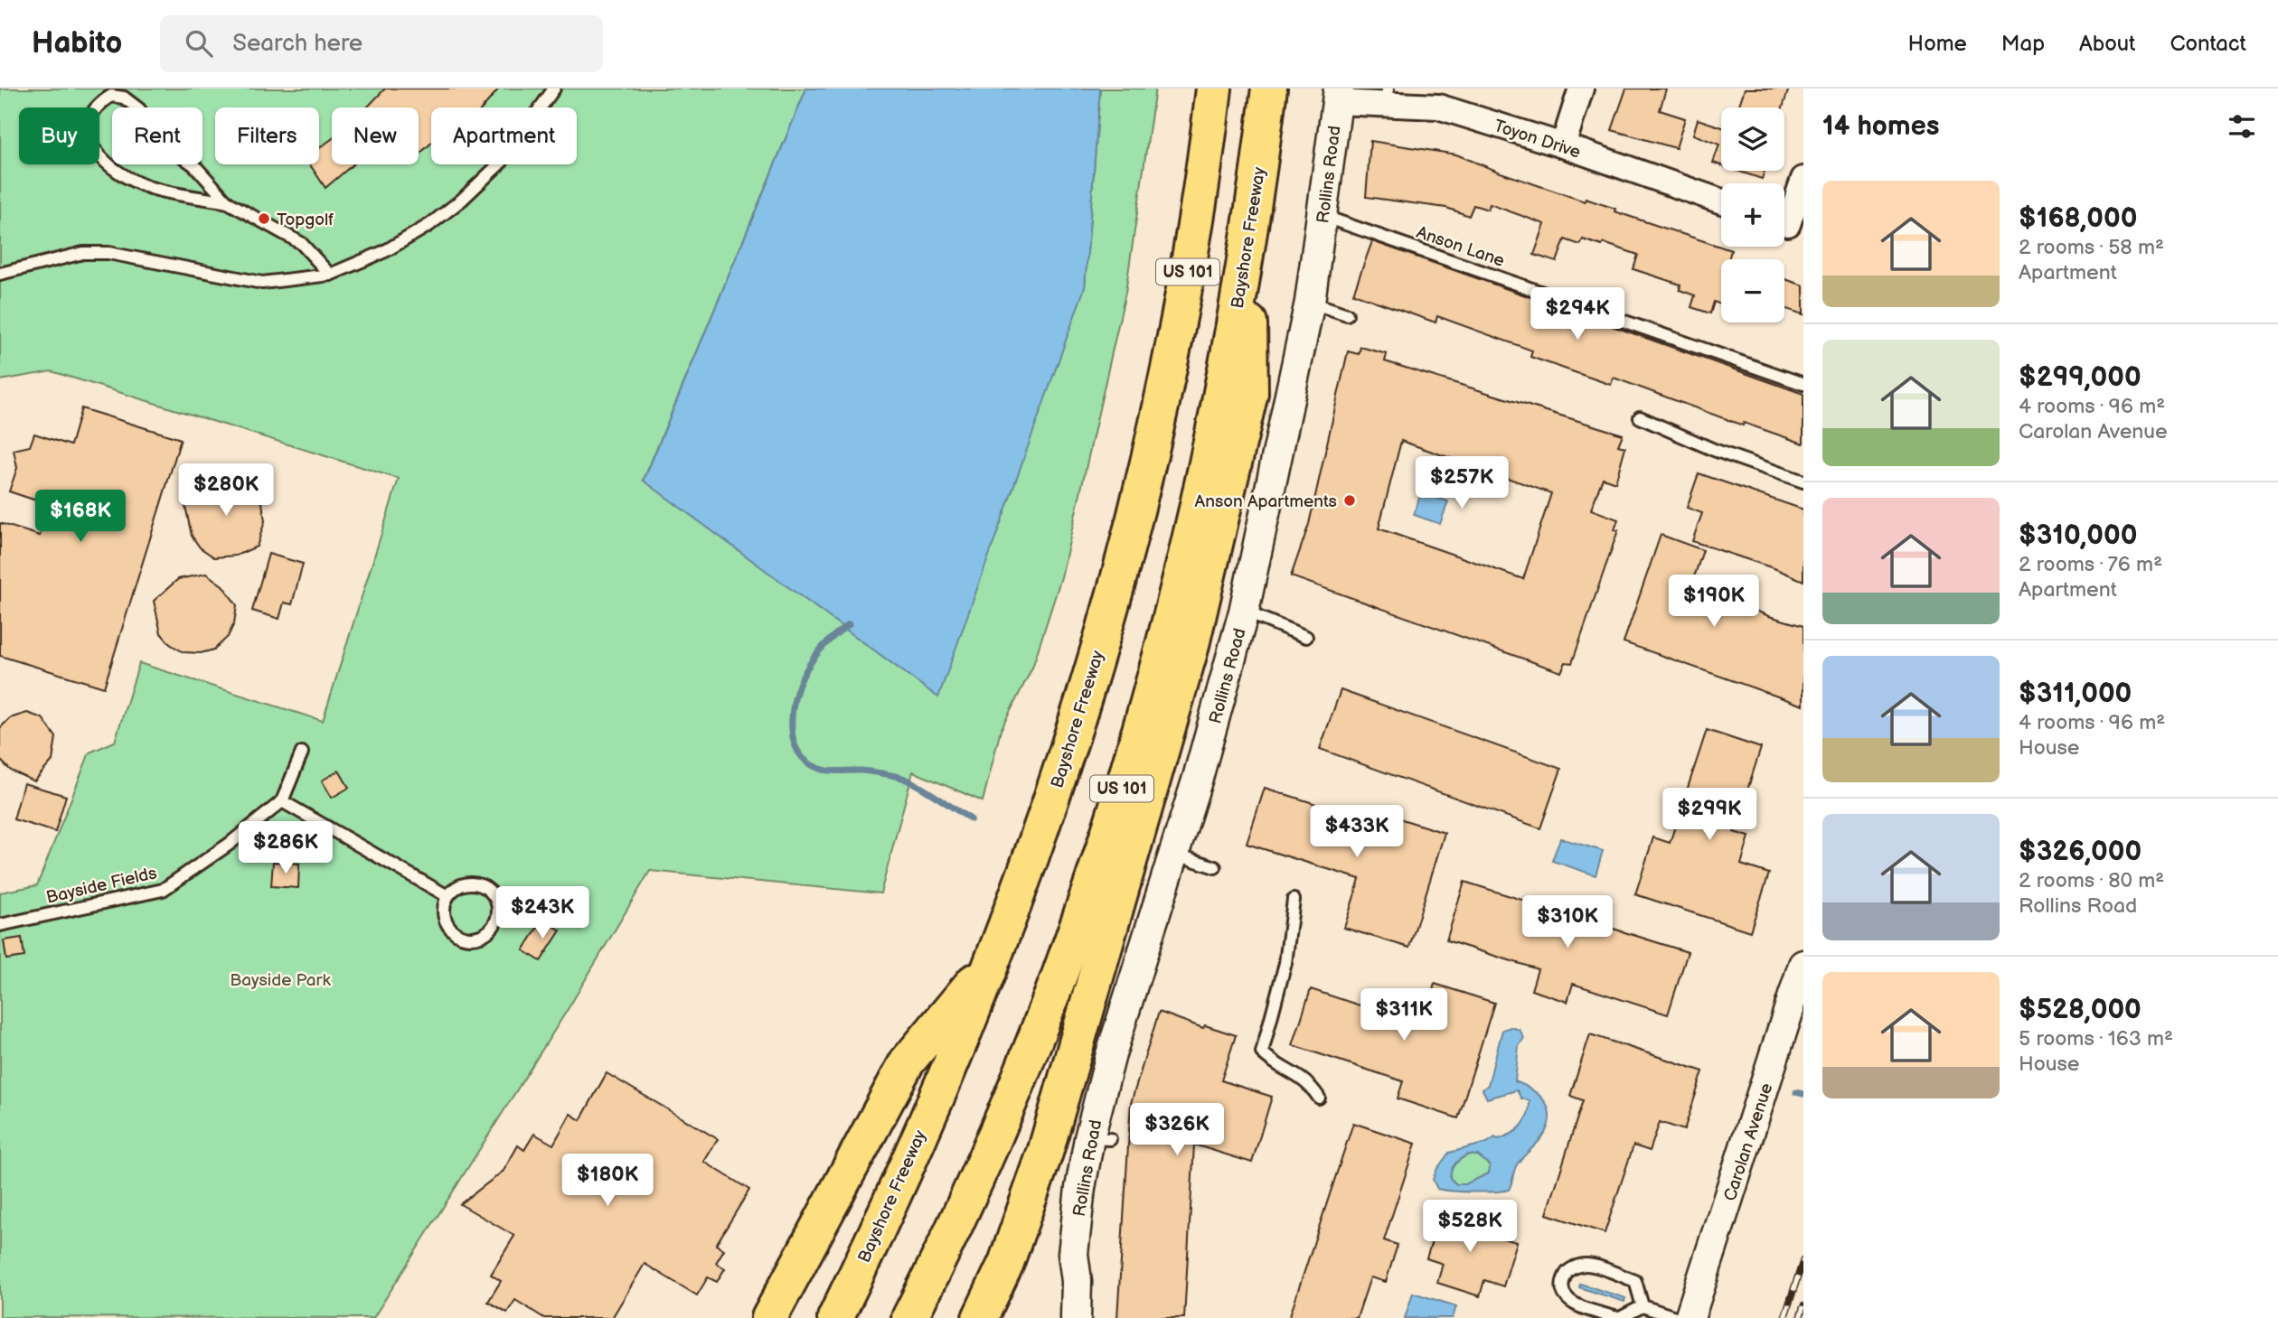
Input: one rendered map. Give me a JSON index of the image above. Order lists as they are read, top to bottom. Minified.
{"streets":{"highway":["Bayshore Freeway","US 101"],"street":["Toyon Drive","Rollins Road","Carolan Avenue"],"lane":["Anson Lane","Bayside Fields"]},"crossings":[["Toyon Drive","Rollins Road"],["Rollins Road","Anson Lane"]],"parks":["Bayside Park"],"places":["Topgolf","Anson Apartments"],"page":{"header":"Habito","search":"Search here","nav":["Home","Map","About","Contact"],"heading":"14 homes","map_buttons":["+","−"],"chip":["Buy","Rent","Filters","New","Apartment"],"list":[{"name":"$168,000","note":"2 rooms · 58 m² · Apartment"},{"name":"$299,000","note":"4 rooms · 96 m² · Carolan Avenue"},{"name":"$310,000","note":"2 rooms · 76 m² · Apartment"},{"name":"$311,000","note":"4 rooms · 96 m² · House"},{"name":"$326,000","note":"2 rooms · 80 m² · Rollins Road"},{"name":"$528,000","note":"5 rooms · 163 m² · House"}],"price":["$294K","$257K","$280K","$168K","$190K","$299K","$433K","$286K","$243K","$310K","$311K","$326K","$180K","$528K"]}}
